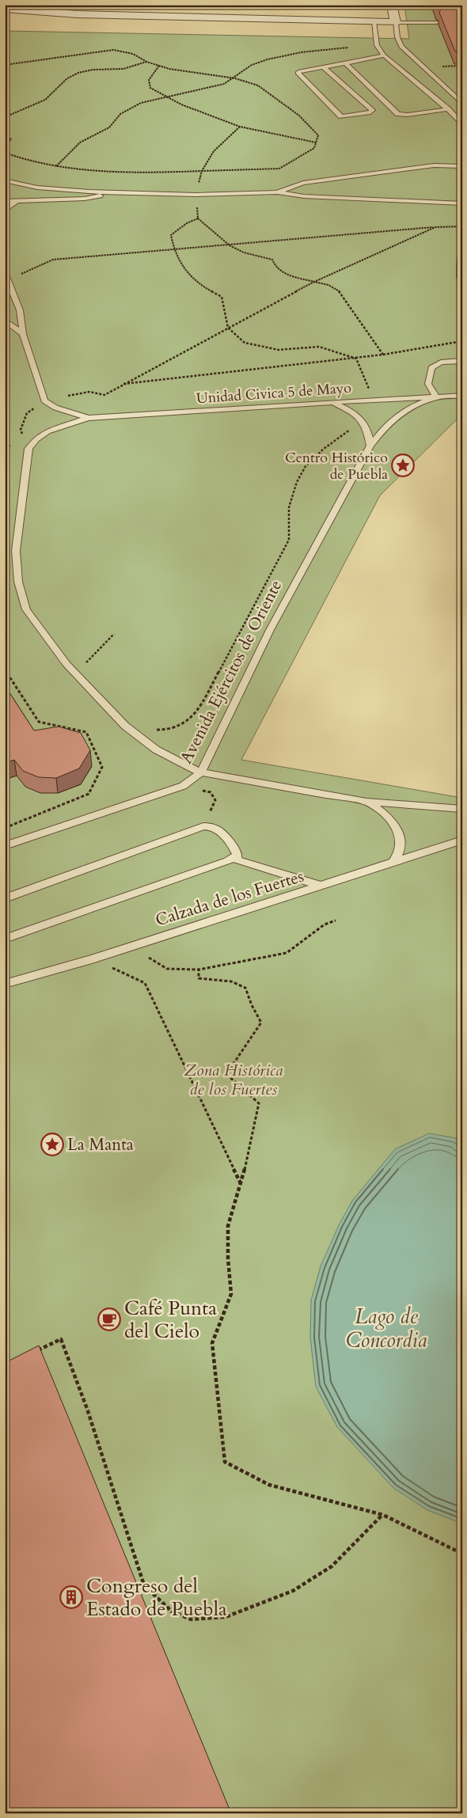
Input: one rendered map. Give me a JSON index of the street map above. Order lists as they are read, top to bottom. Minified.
{"streets":{"lane":["Unidad Civica 5 de Mayo","Avenida Ejércitos de Oriente","Calzada de los Fuertes"]},"crossings":[["Unidad Civica 5 de Mayo","Avenida Ejércitos de Oriente"]],"water":["Lago de Concordia"],"parks":["Zona Histórica de los Fuertes"],"places":{"place":["Centro Histórico de Puebla","La Manta"],"cafe":["Café Punta del Cielo"],"building":["Congreso del Estado de Puebla"]}}
